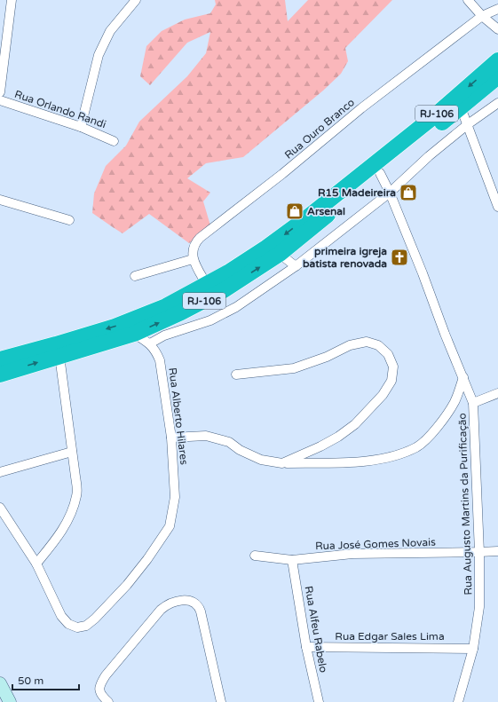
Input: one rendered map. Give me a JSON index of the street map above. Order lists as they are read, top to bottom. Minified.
{"streets":{"highway":["RJ-106"],"street":["Rua Orlando Randi","Rua Ouro Branco","Rua Alberto Hilares","Rua Augusto Martins da Purificação","Rua José Gomes Novais","Rua Alfeu Rabelo","Rua Edgar Sales Lima"]},"crossings":[["RJ-106","Rua Alberto Hilares"],["RJ-106","Rua Augusto Martins da Purificação"],["Rua Augusto Martins da Purificação","Rua José Gomes Novais"],["Rua Augusto Martins da Purificação","Rua Edgar Sales Lima"],["Rua José Gomes Novais","Rua Alfeu Rabelo"],["Rua Alfeu Rabelo","Rua Edgar Sales Lima"]],"places":{"shop":["R15 Madeireira","Arsenal"],"church":["primeira igreja batista renovada"]},"scale_bar":"50 m"}
